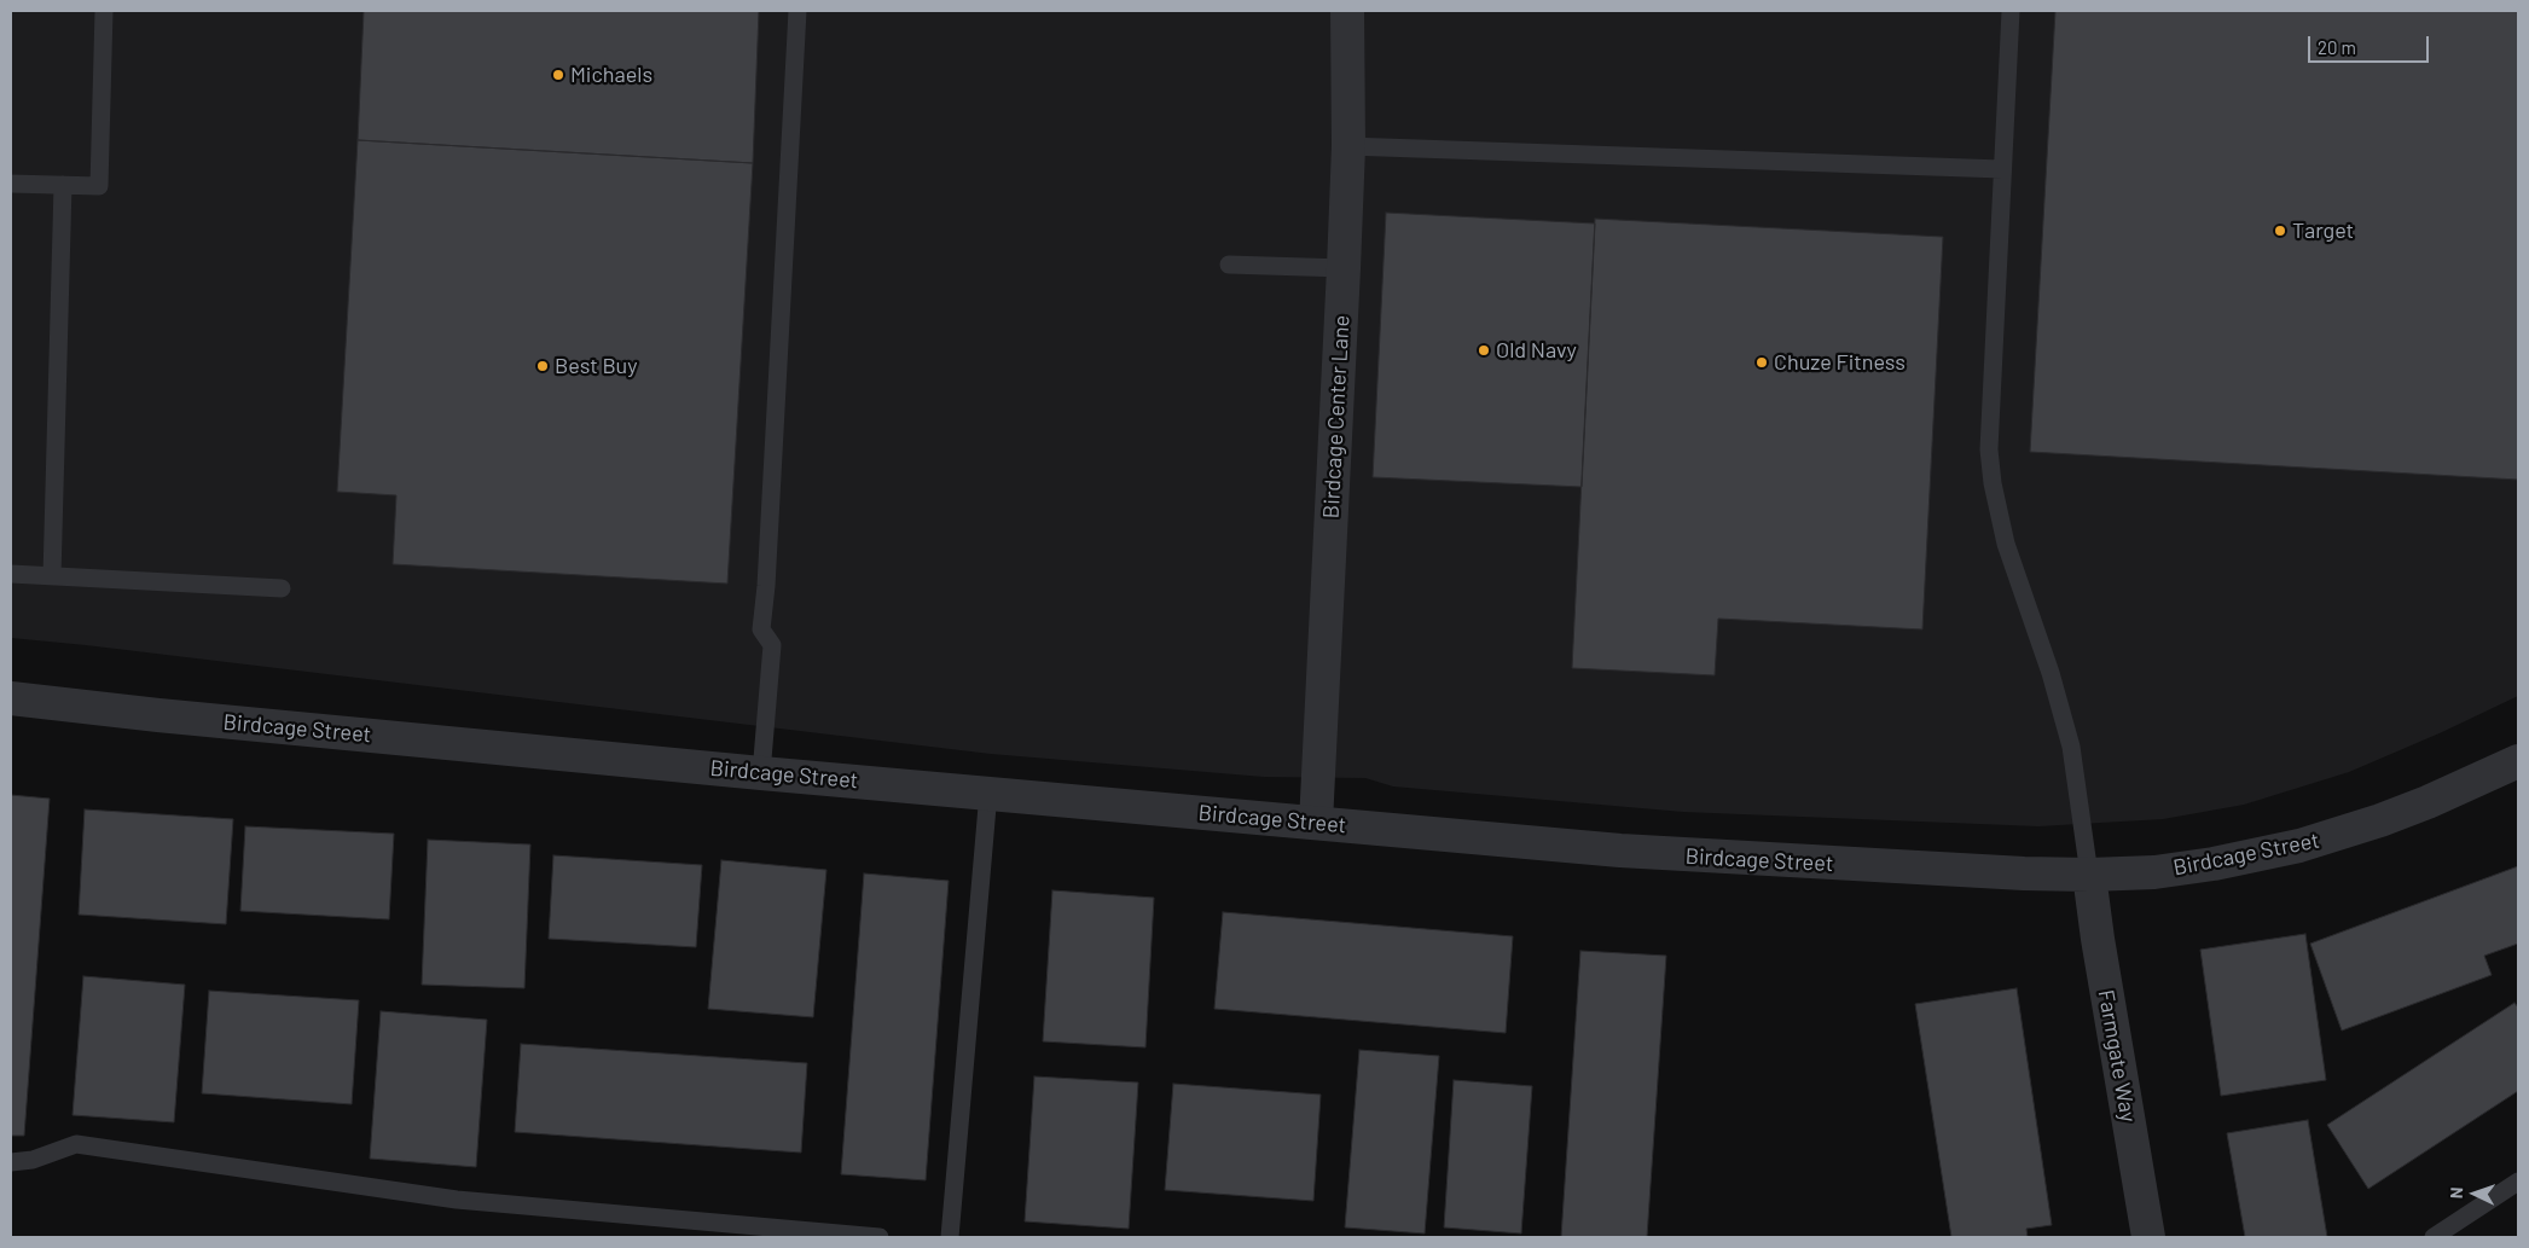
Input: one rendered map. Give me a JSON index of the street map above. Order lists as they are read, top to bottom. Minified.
{"streets":{"street":["Birdcage Center Lane","Birdcage Street","Farmgate Way"]},"crossings":[["Birdcage Center Lane","Birdcage Street"],["Birdcage Street","Farmgate Way"]],"places":["Michaels","Target","Old Navy","Chuze Fitness","Best Buy"],"scale_bar":"20 m","north":"left"}
